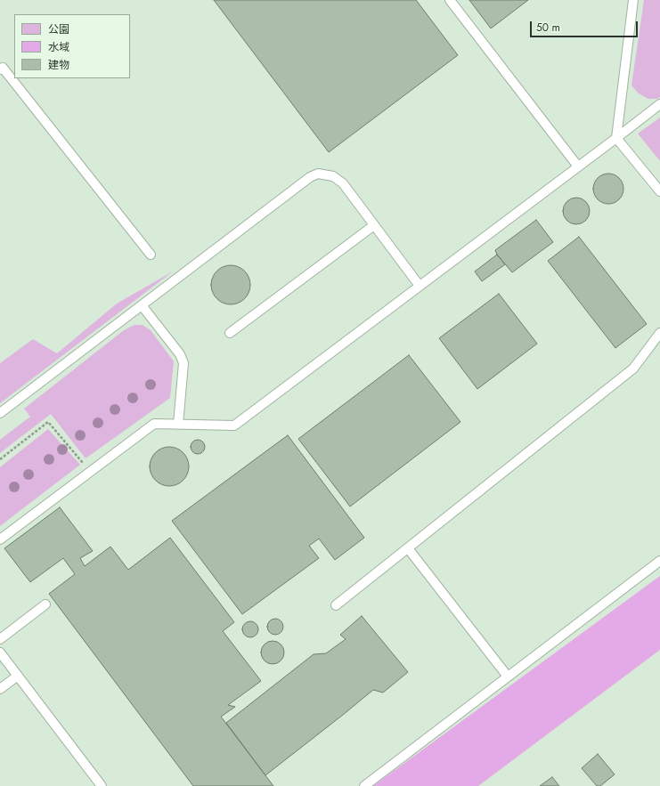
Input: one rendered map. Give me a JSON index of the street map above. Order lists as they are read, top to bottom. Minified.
{"legend":["公園","水域","建物"],"scale_bar":"50 m"}
